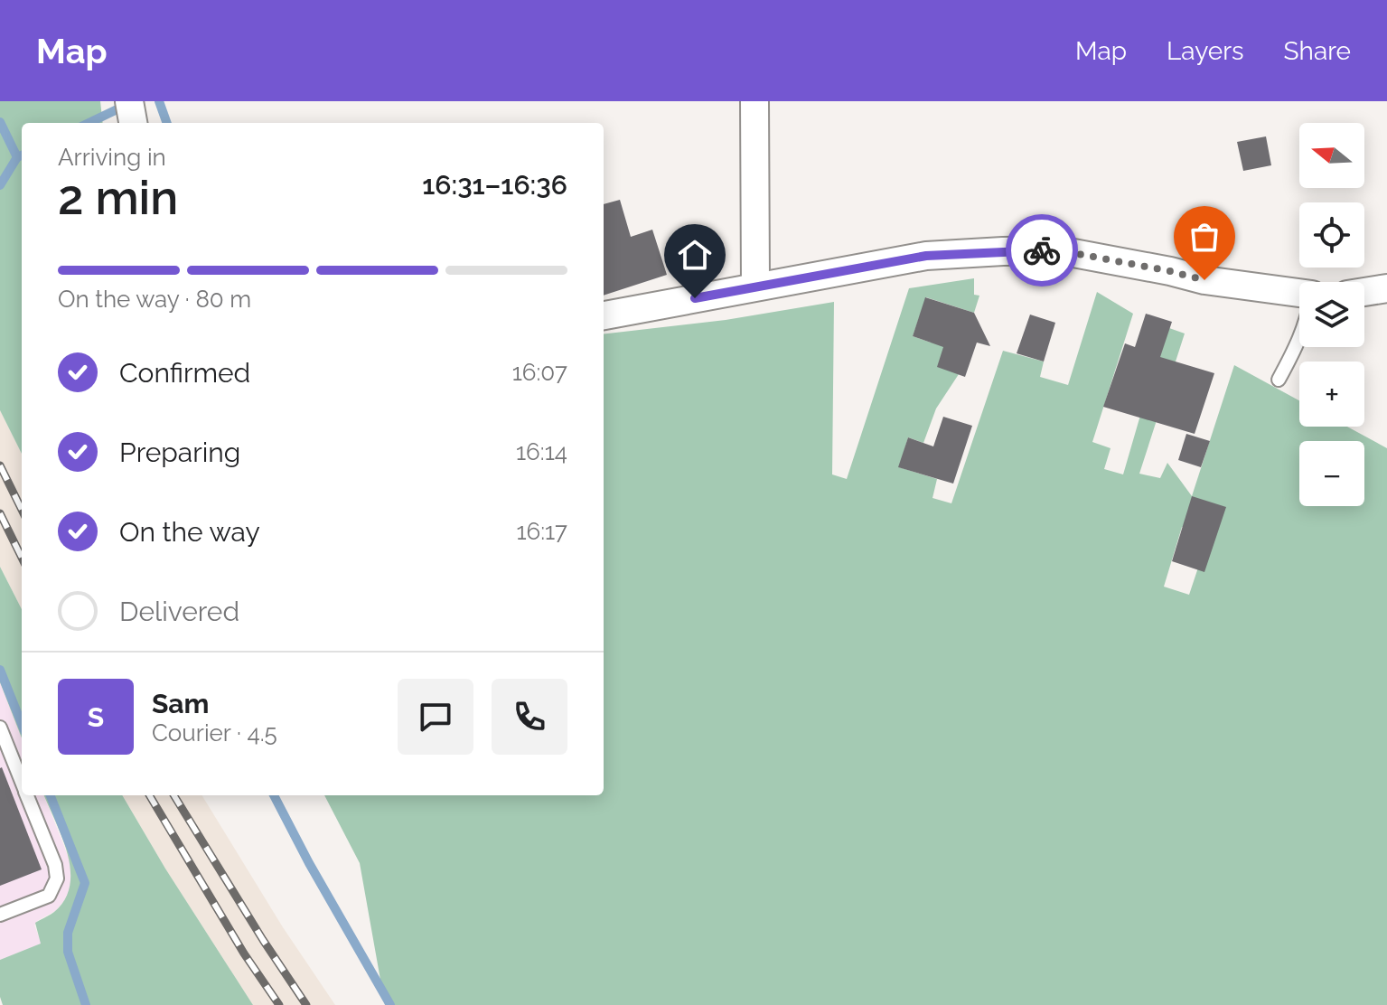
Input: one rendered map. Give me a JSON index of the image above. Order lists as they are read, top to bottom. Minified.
{"north":"left","page":{"header":"Map","nav":["Map","Layers","Share"],"map_buttons":["+","−"],"heading":["2 min","Arriving in","16:31–16:36"],"panel":["Sam","Courier · 4.5"],"bar":"On the way · 80 m","list":[["Confirmed","16:07"],["Preparing","16:14"],["On the way","16:17"],"Delivered"],"round":"S"}}
